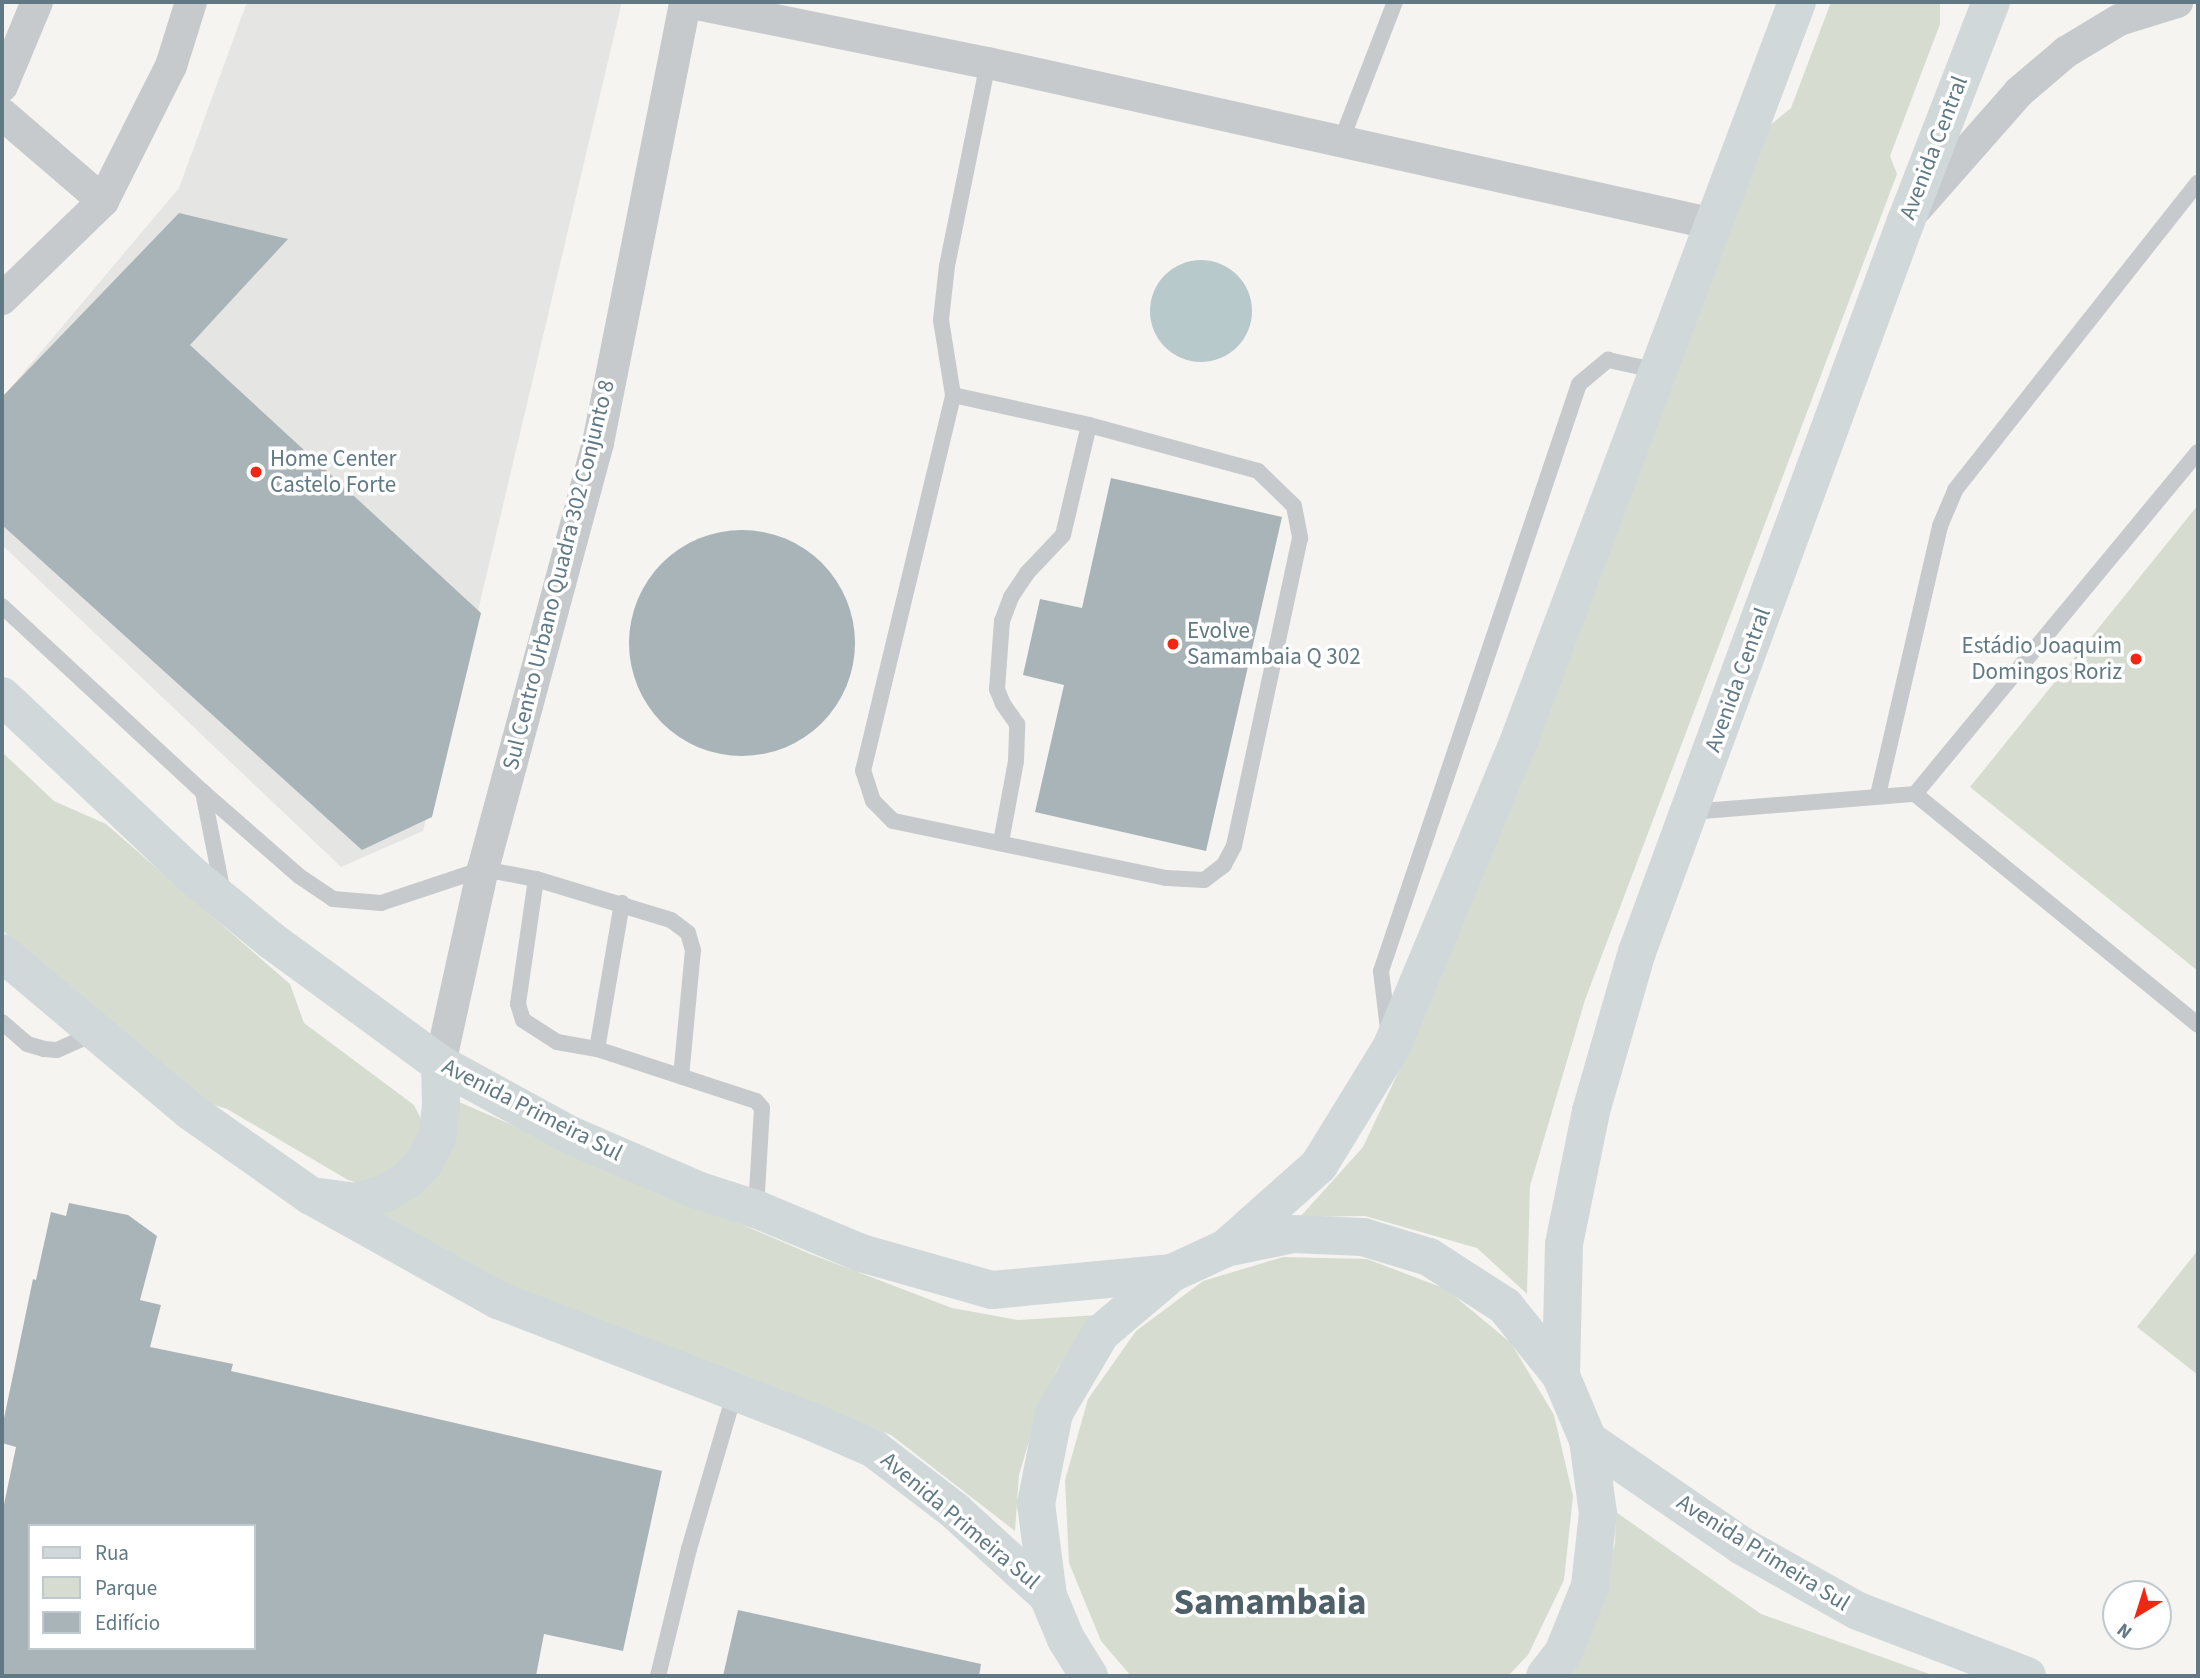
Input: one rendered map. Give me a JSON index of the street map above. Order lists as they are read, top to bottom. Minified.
{"streets":{"main road":["Avenida Central","Avenida Primeira Sul"],"street":["Sul Centro Urbano Quadra 302 Conjunto 8"]},"crossings":[["Sul Centro Urbano Quadra 302 Conjunto 8","Avenida Primeira Sul"]],"districts":["Samambaia"],"places":["Home Center Castelo Forte","Evolve Samambaia Q 302","Estádio Joaquim Domingos Roriz"],"legend":["Rua","Parque","Edifício"],"north":"bottom left"}
